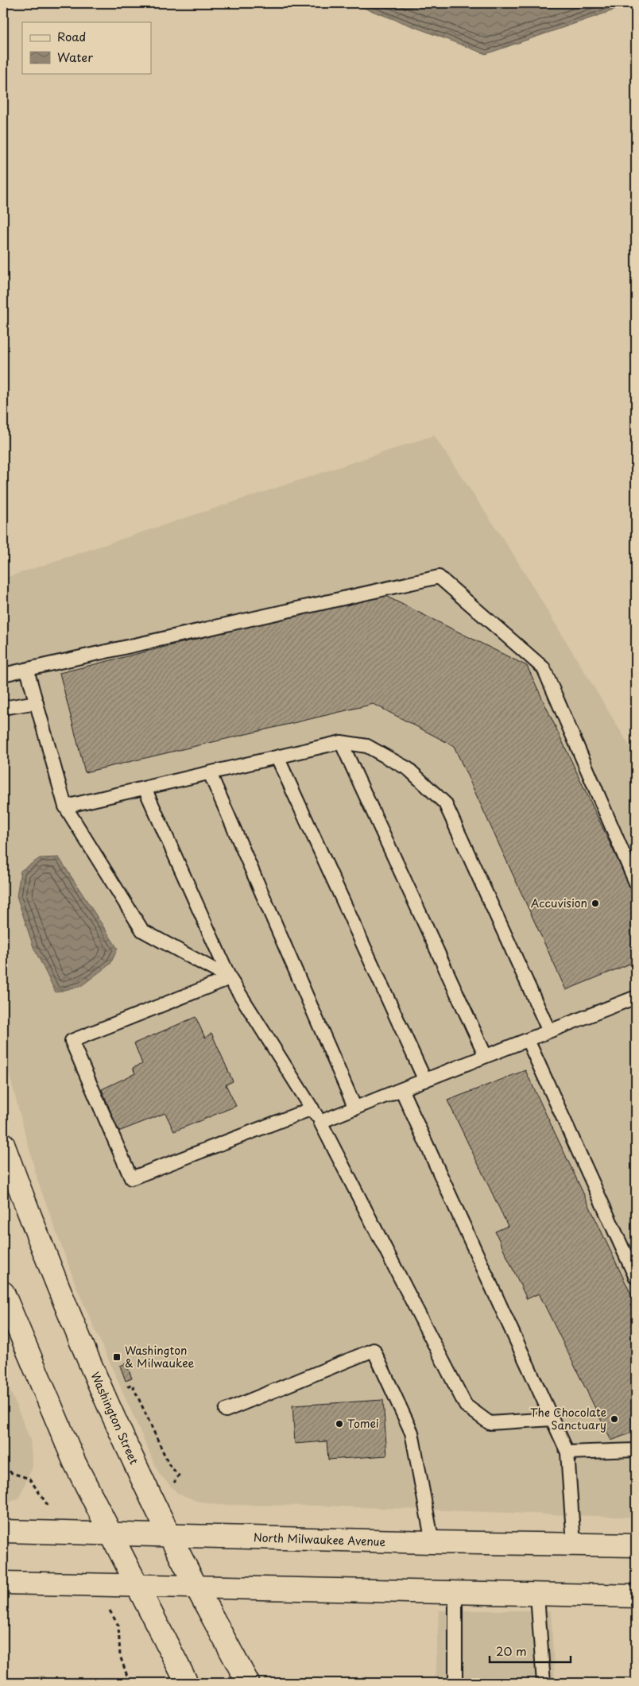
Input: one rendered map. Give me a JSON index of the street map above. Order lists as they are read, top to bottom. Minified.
{"streets":{"main road":["Washington Street","North Milwaukee Avenue"]},"crossings":[["Washington Street","North Milwaukee Avenue"]],"places":{"other":["Accuvision","The Chocolate Sanctuary","Tomei"],"transit":["Washington & Milwaukee"]},"legend":["Road","Water"],"scale_bar":"20 m"}
